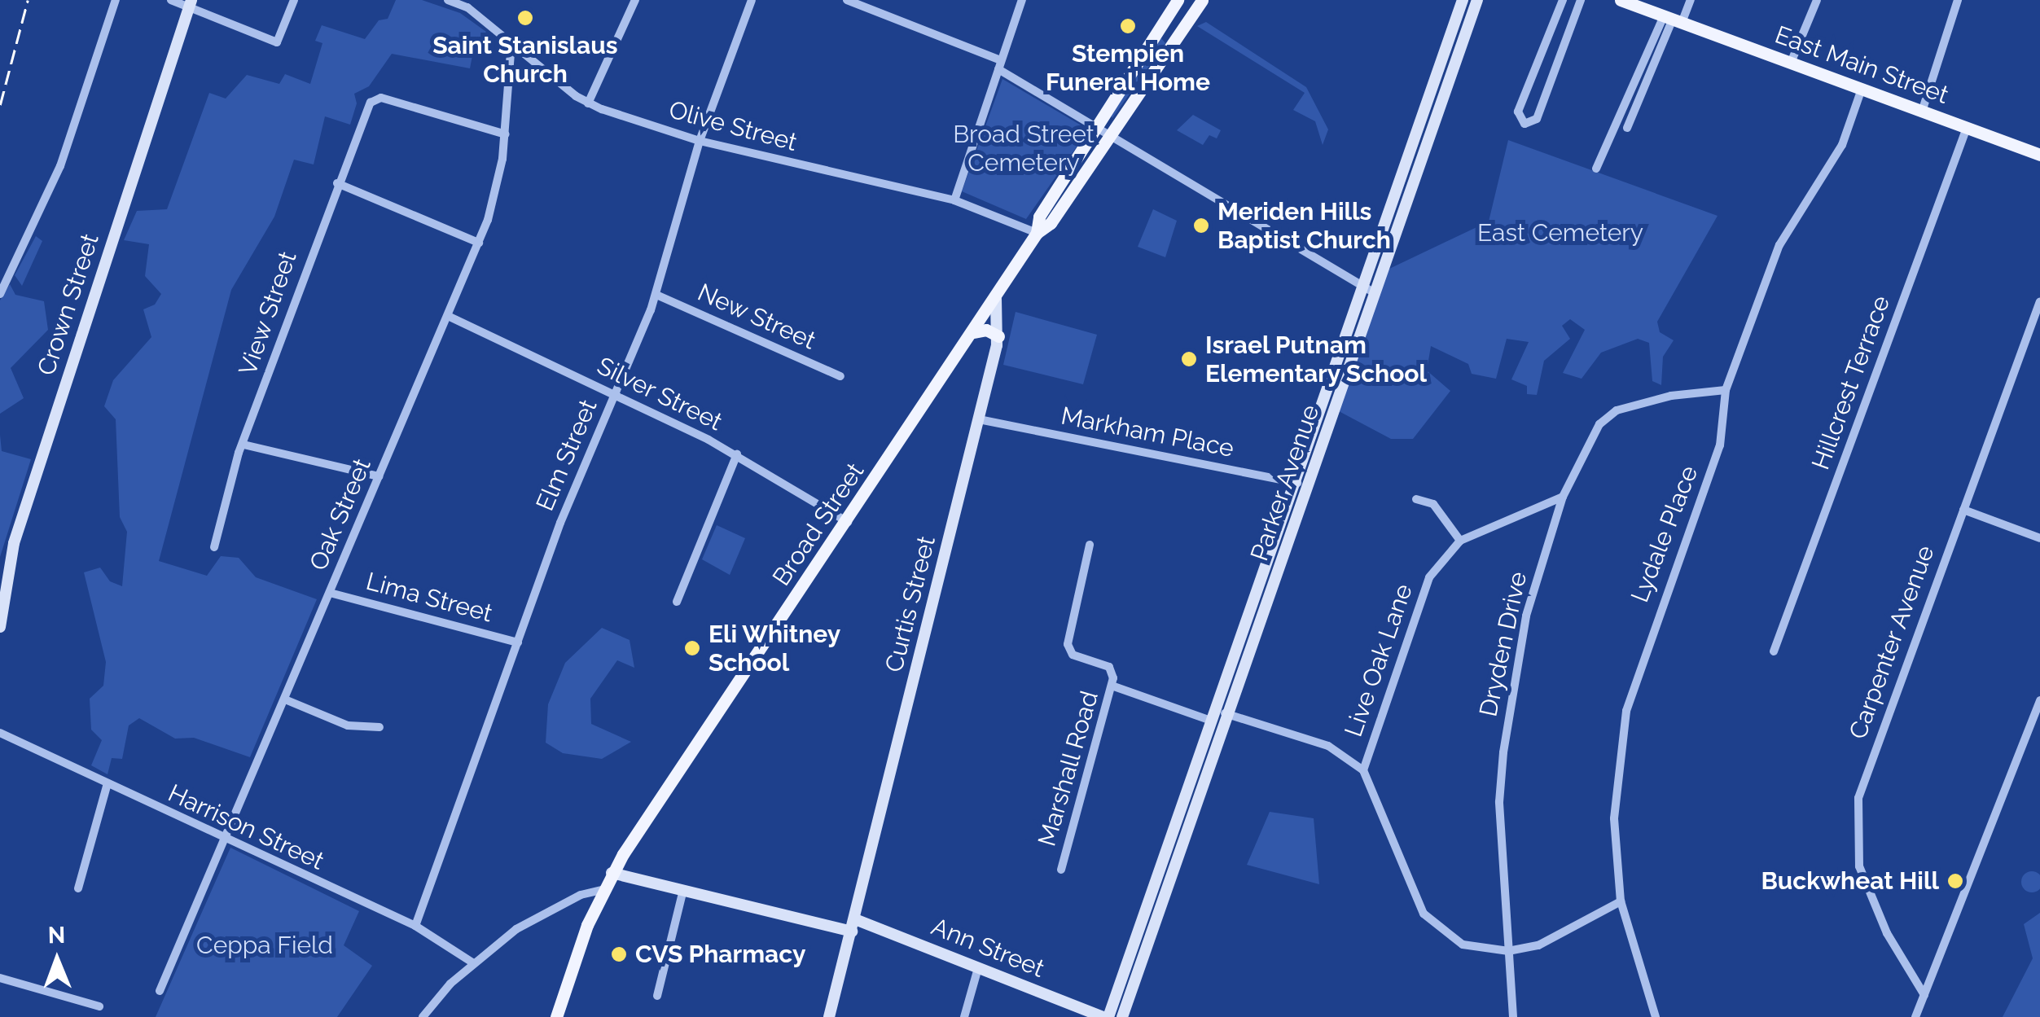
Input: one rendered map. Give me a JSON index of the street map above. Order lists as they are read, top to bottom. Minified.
{"streets":{"main road":["East Main Street","Broad Street"],"street":["Olive Street","Crown Street","View Street","New Street","Hillcrest Terrace","Silver Street","Markham Place","Elm Street","Parker Avenue","Oak Street","Lydale Place","Lima Street","Curtis Street","Carpenter Avenue","Dryden Drive","Live Oak Lane","Marshall Road","Harrison Street","Ann Street"]},"crossings":[["East Main Street","Hillcrest Terrace"],["East Main Street","Lydale Place"],["Olive Street","Elm Street"],["Olive Street","Oak Street"],["Olive Street","Broad Street"],["View Street","Oak Street"],["New Street","Elm Street"],["Silver Street","Elm Street"],["Silver Street","Oak Street"],["Silver Street","Broad Street"],["Markham Place","Parker Avenue"],["Markham Place","Curtis Street"],["Elm Street","Lima Street"],["Elm Street","Harrison Street"],["Parker Avenue","Marshall Road"],["Parker Avenue","Ann Street"],["Oak Street","Lima Street"],["Oak Street","Harrison Street"],["Broad Street","Curtis Street"],["Broad Street","Ann Street"],["Lydale Place","Dryden Drive"],["Curtis Street","Ann Street"]],"parks":["Broad Street Cemetery","East Cemetery","Ceppa Field"],"places":["Saint Stanislaus Church","Stempien Funeral Home","Meriden Hills Baptist Church","Israel Putnam Elementary School","Eli Whitney School","Buckwheat Hill","CVS Pharmacy"],"north":"top"}
